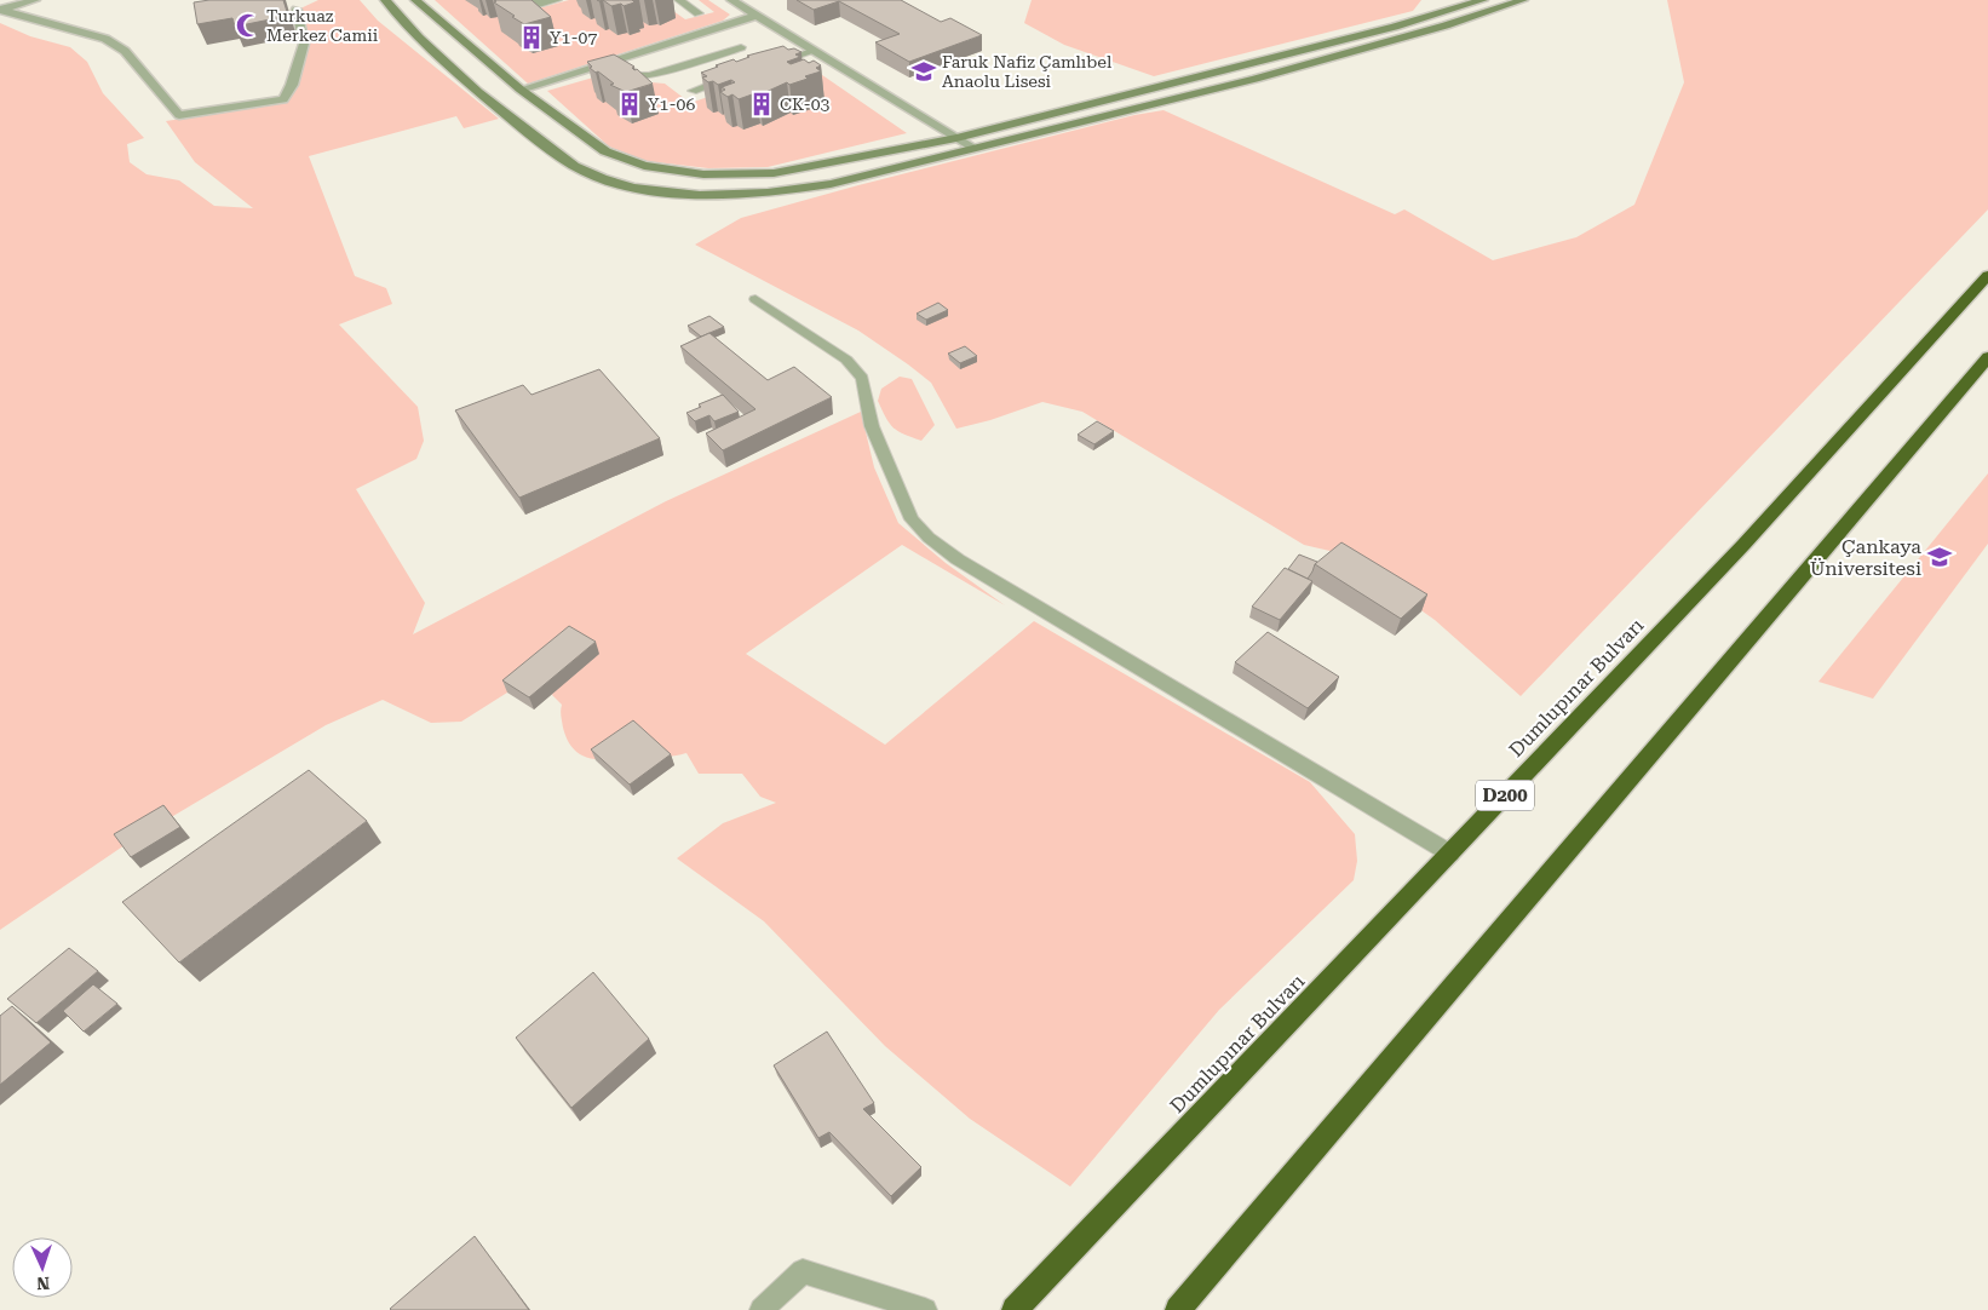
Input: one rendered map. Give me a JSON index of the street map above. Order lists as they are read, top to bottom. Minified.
{"streets":{"highway":["Dumlupınar Bulvarı","D200"]},"places":{"mosque":["Turkuaz Merkez Camii"],"building":["Y1-07","Y1-06","CK-03"],"school or university":["Faruk Nafiz Çamlıbel Anaolu Lisesi","Çankaya Üniversitesi"]},"north":"bottom"}
